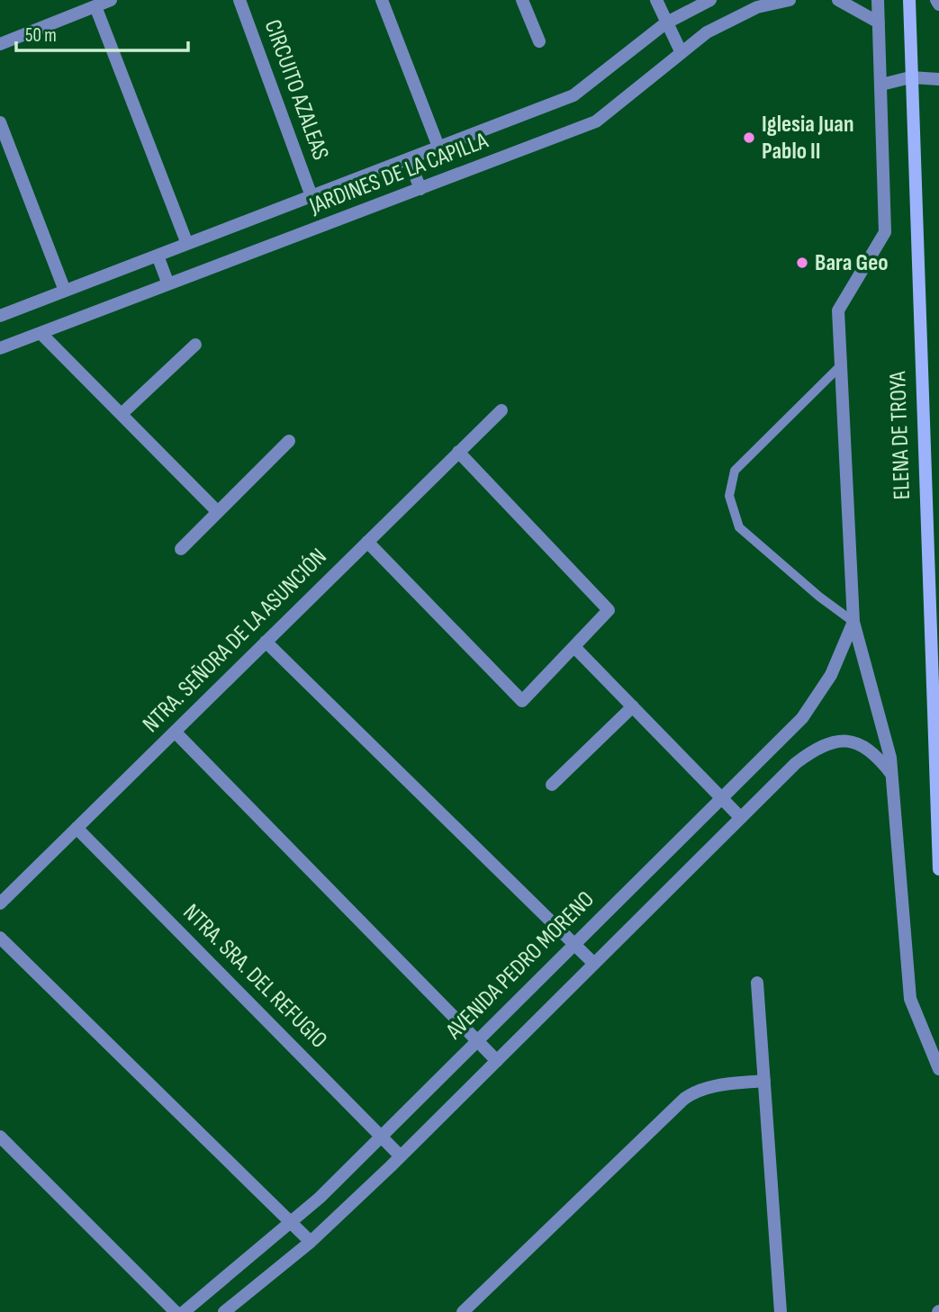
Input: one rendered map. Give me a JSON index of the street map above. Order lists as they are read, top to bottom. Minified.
{"streets":{"main road":["ELENA DE TROYA"],"street":["CIRCUITO AZALEAS","JARDINES DE LA CAPILLA","NTRA. SEÑORA DE LA ASUNCIÓN","AVENIDA PEDRO MORENO","NTRA. SRA. DEL REFUGIO"]},"crossings":[["CIRCUITO AZALEAS","JARDINES DE LA CAPILLA"],["NTRA. SEÑORA DE LA ASUNCIÓN","NTRA. SRA. DEL REFUGIO"],["AVENIDA PEDRO MORENO","NTRA. SRA. DEL REFUGIO"]],"places":["Iglesia Juan Pablo II","Bara Geo"],"scale_bar":"50 m"}
